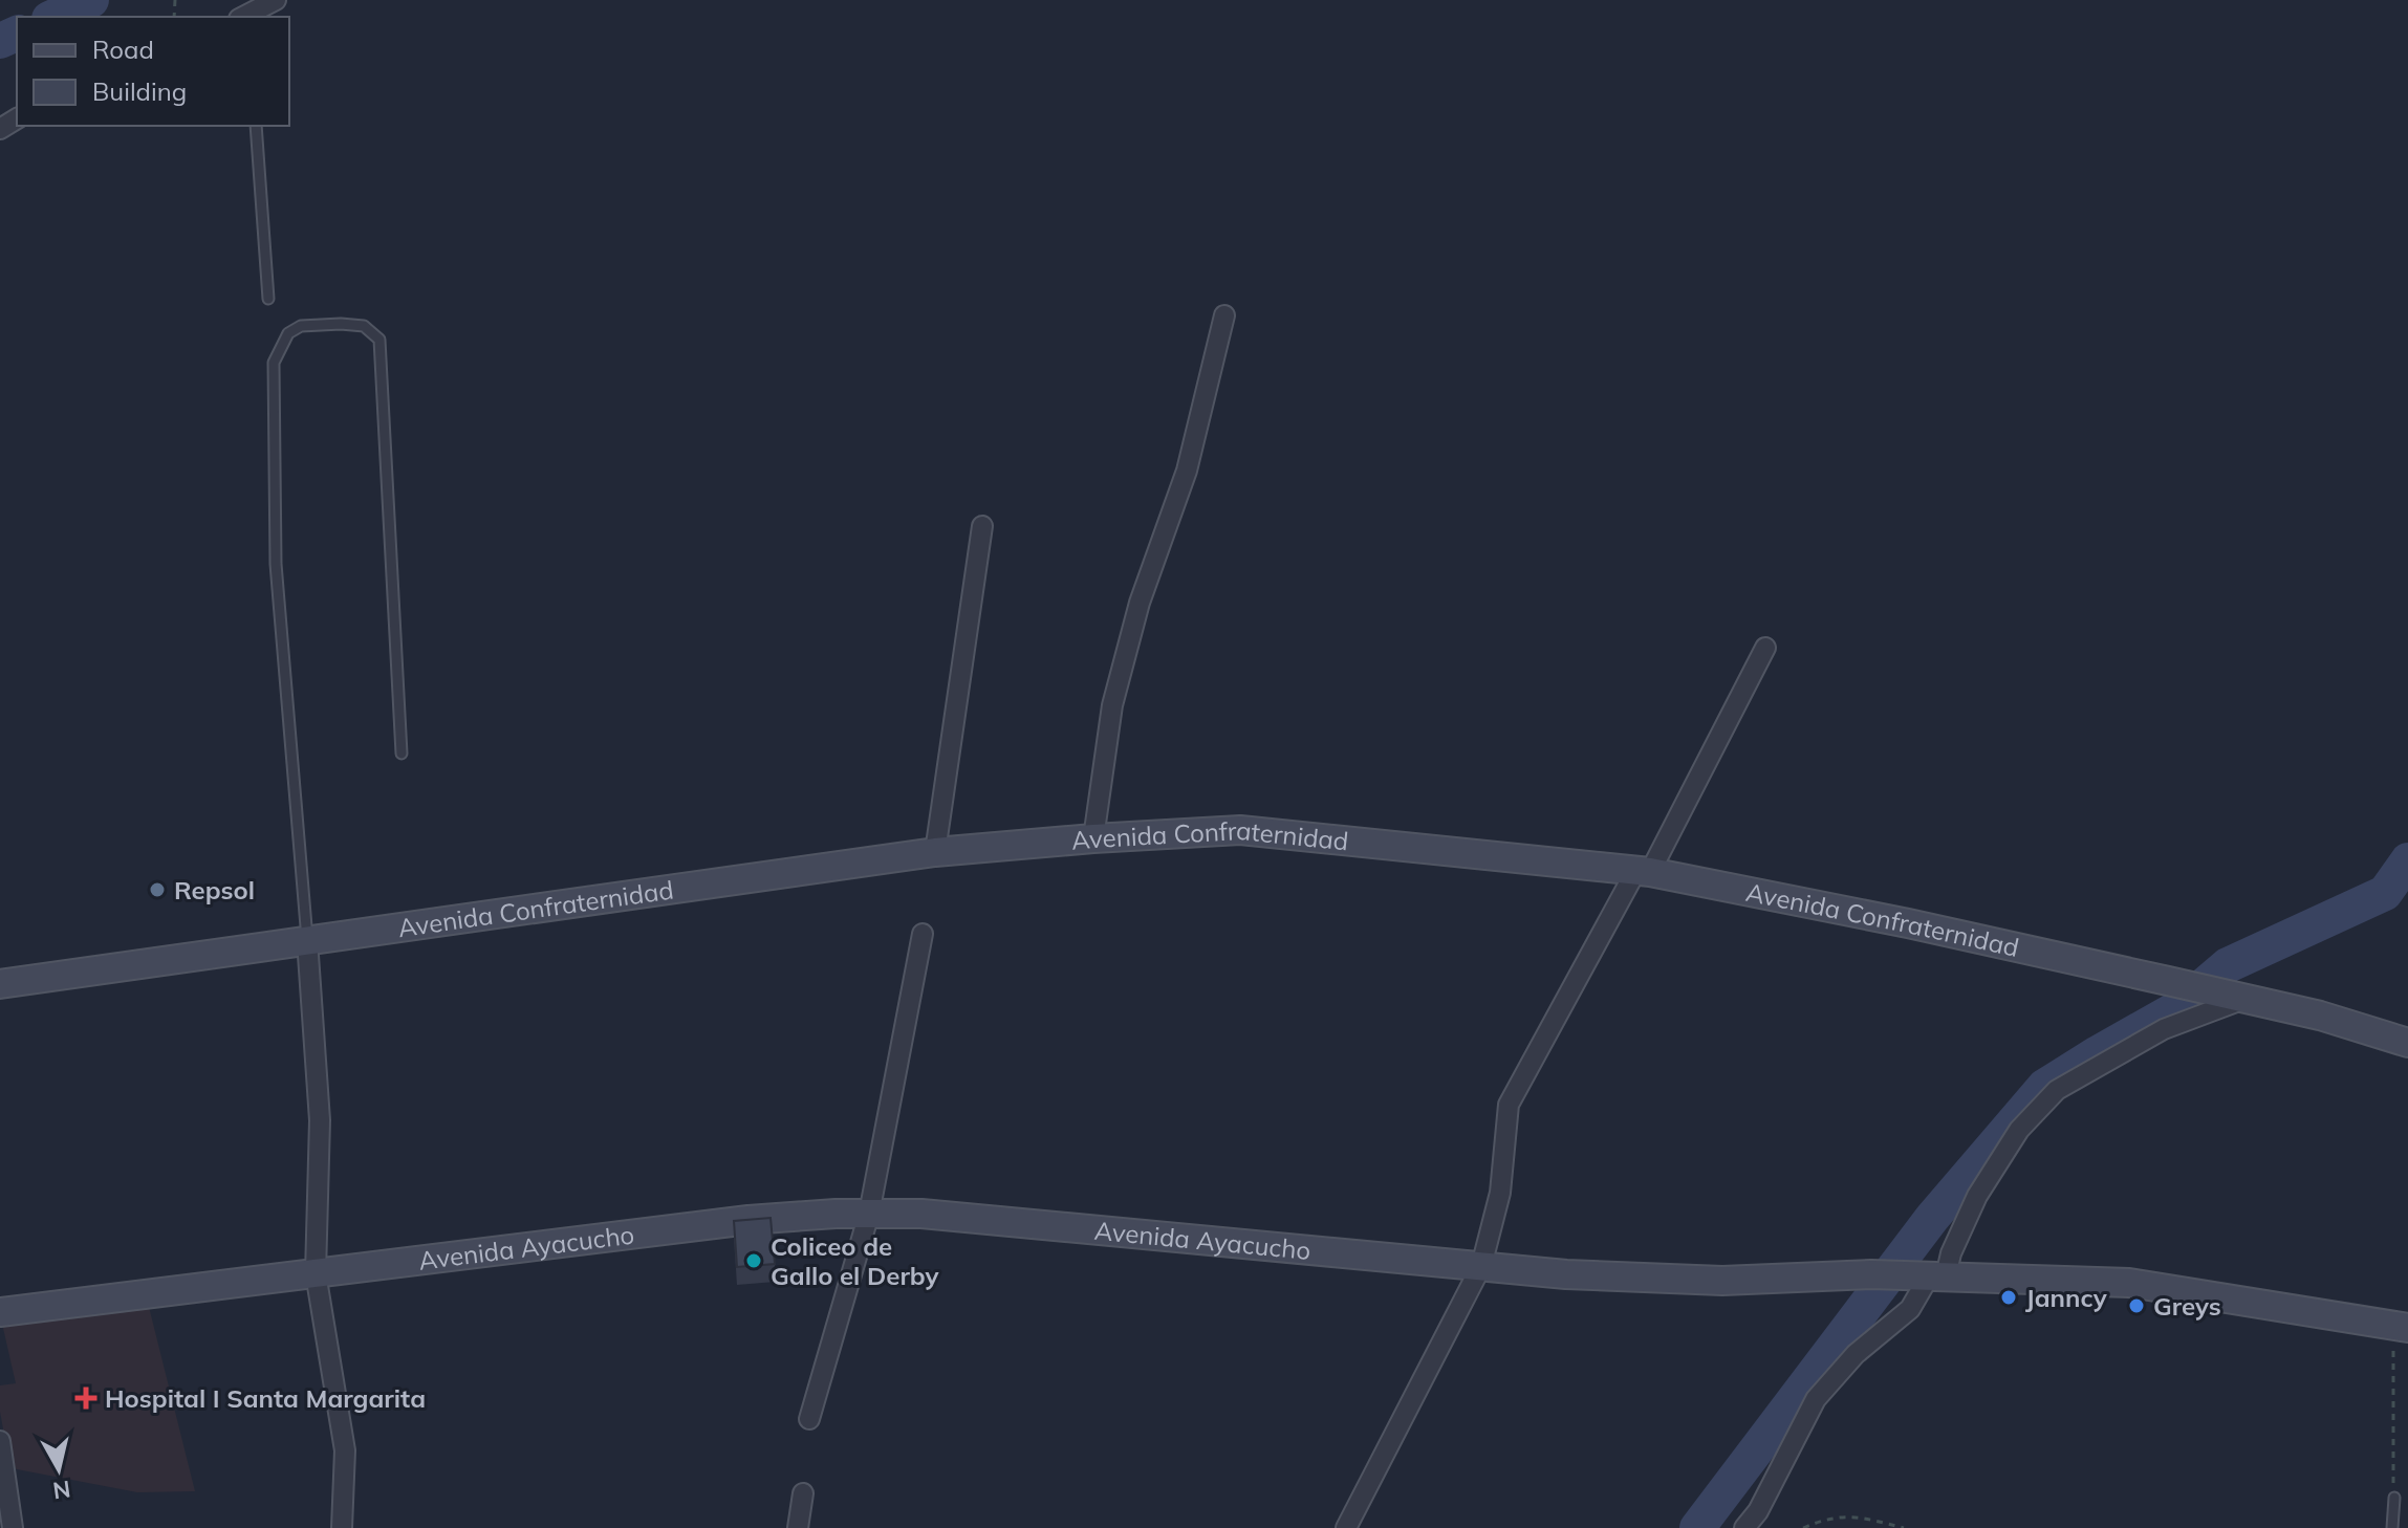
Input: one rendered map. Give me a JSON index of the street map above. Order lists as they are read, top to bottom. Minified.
{"streets":{"main road":["Avenida Confraternidad","Avenida Ayacucho"]},"places":{"other":["Repsol","Coliceo de Gallo el Derby","Janncy","Greys"],"health":["Hospital I Santa Margarita"]},"legend":["Road","Building"],"north":"bottom"}
